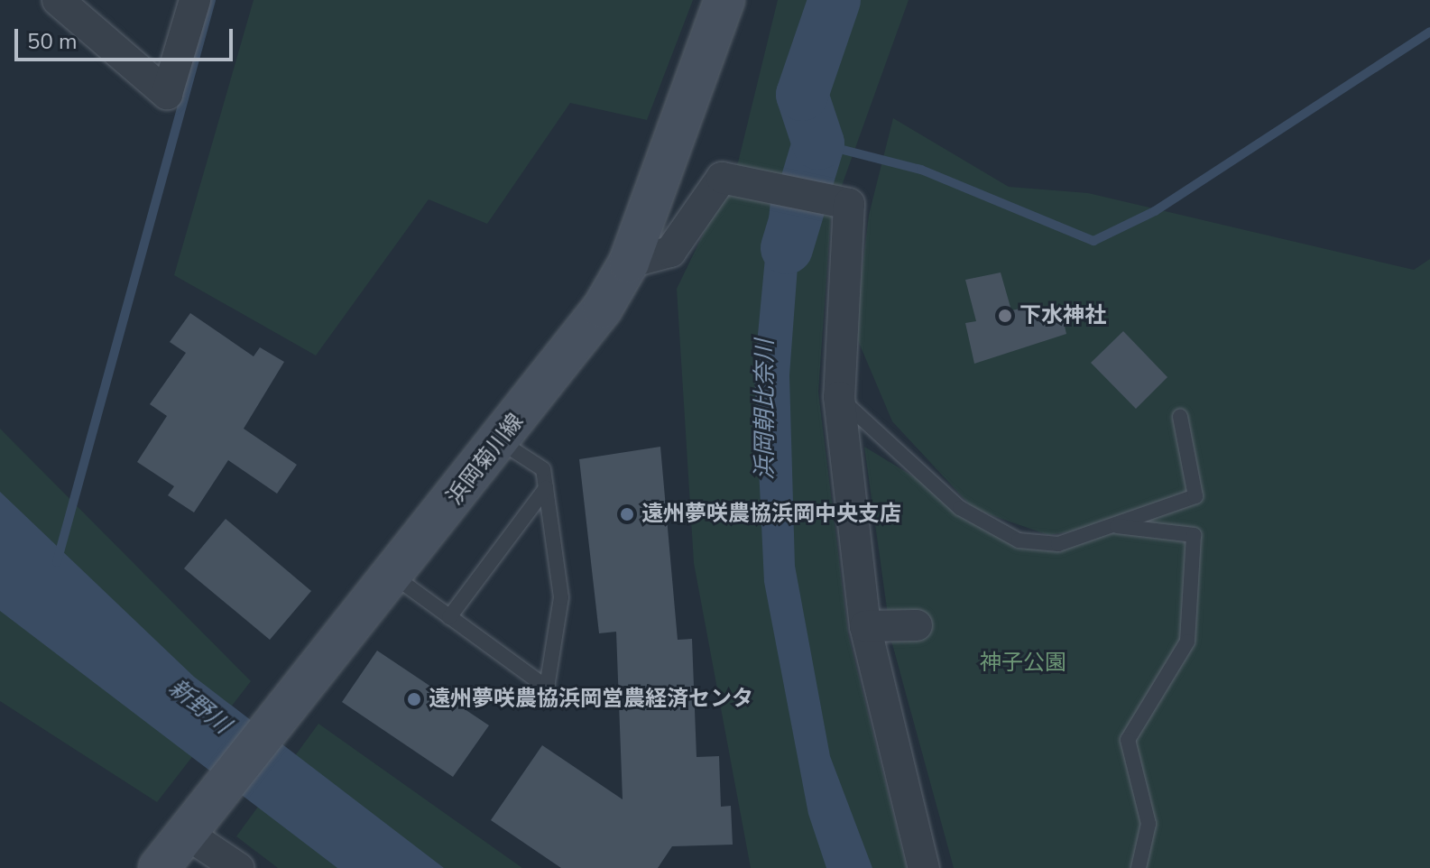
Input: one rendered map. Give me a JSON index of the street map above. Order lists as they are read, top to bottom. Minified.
{"streets":{"main road":["浜岡菊川線"]},"water":["浜岡朝比奈川","新野川"],"parks":["神子公園"],"places":["下水神社","遠州夢咲農協浜岡中央支店","遠州夢咲農協浜岡営農経済センタ"],"scale_bar":"50 m"}
